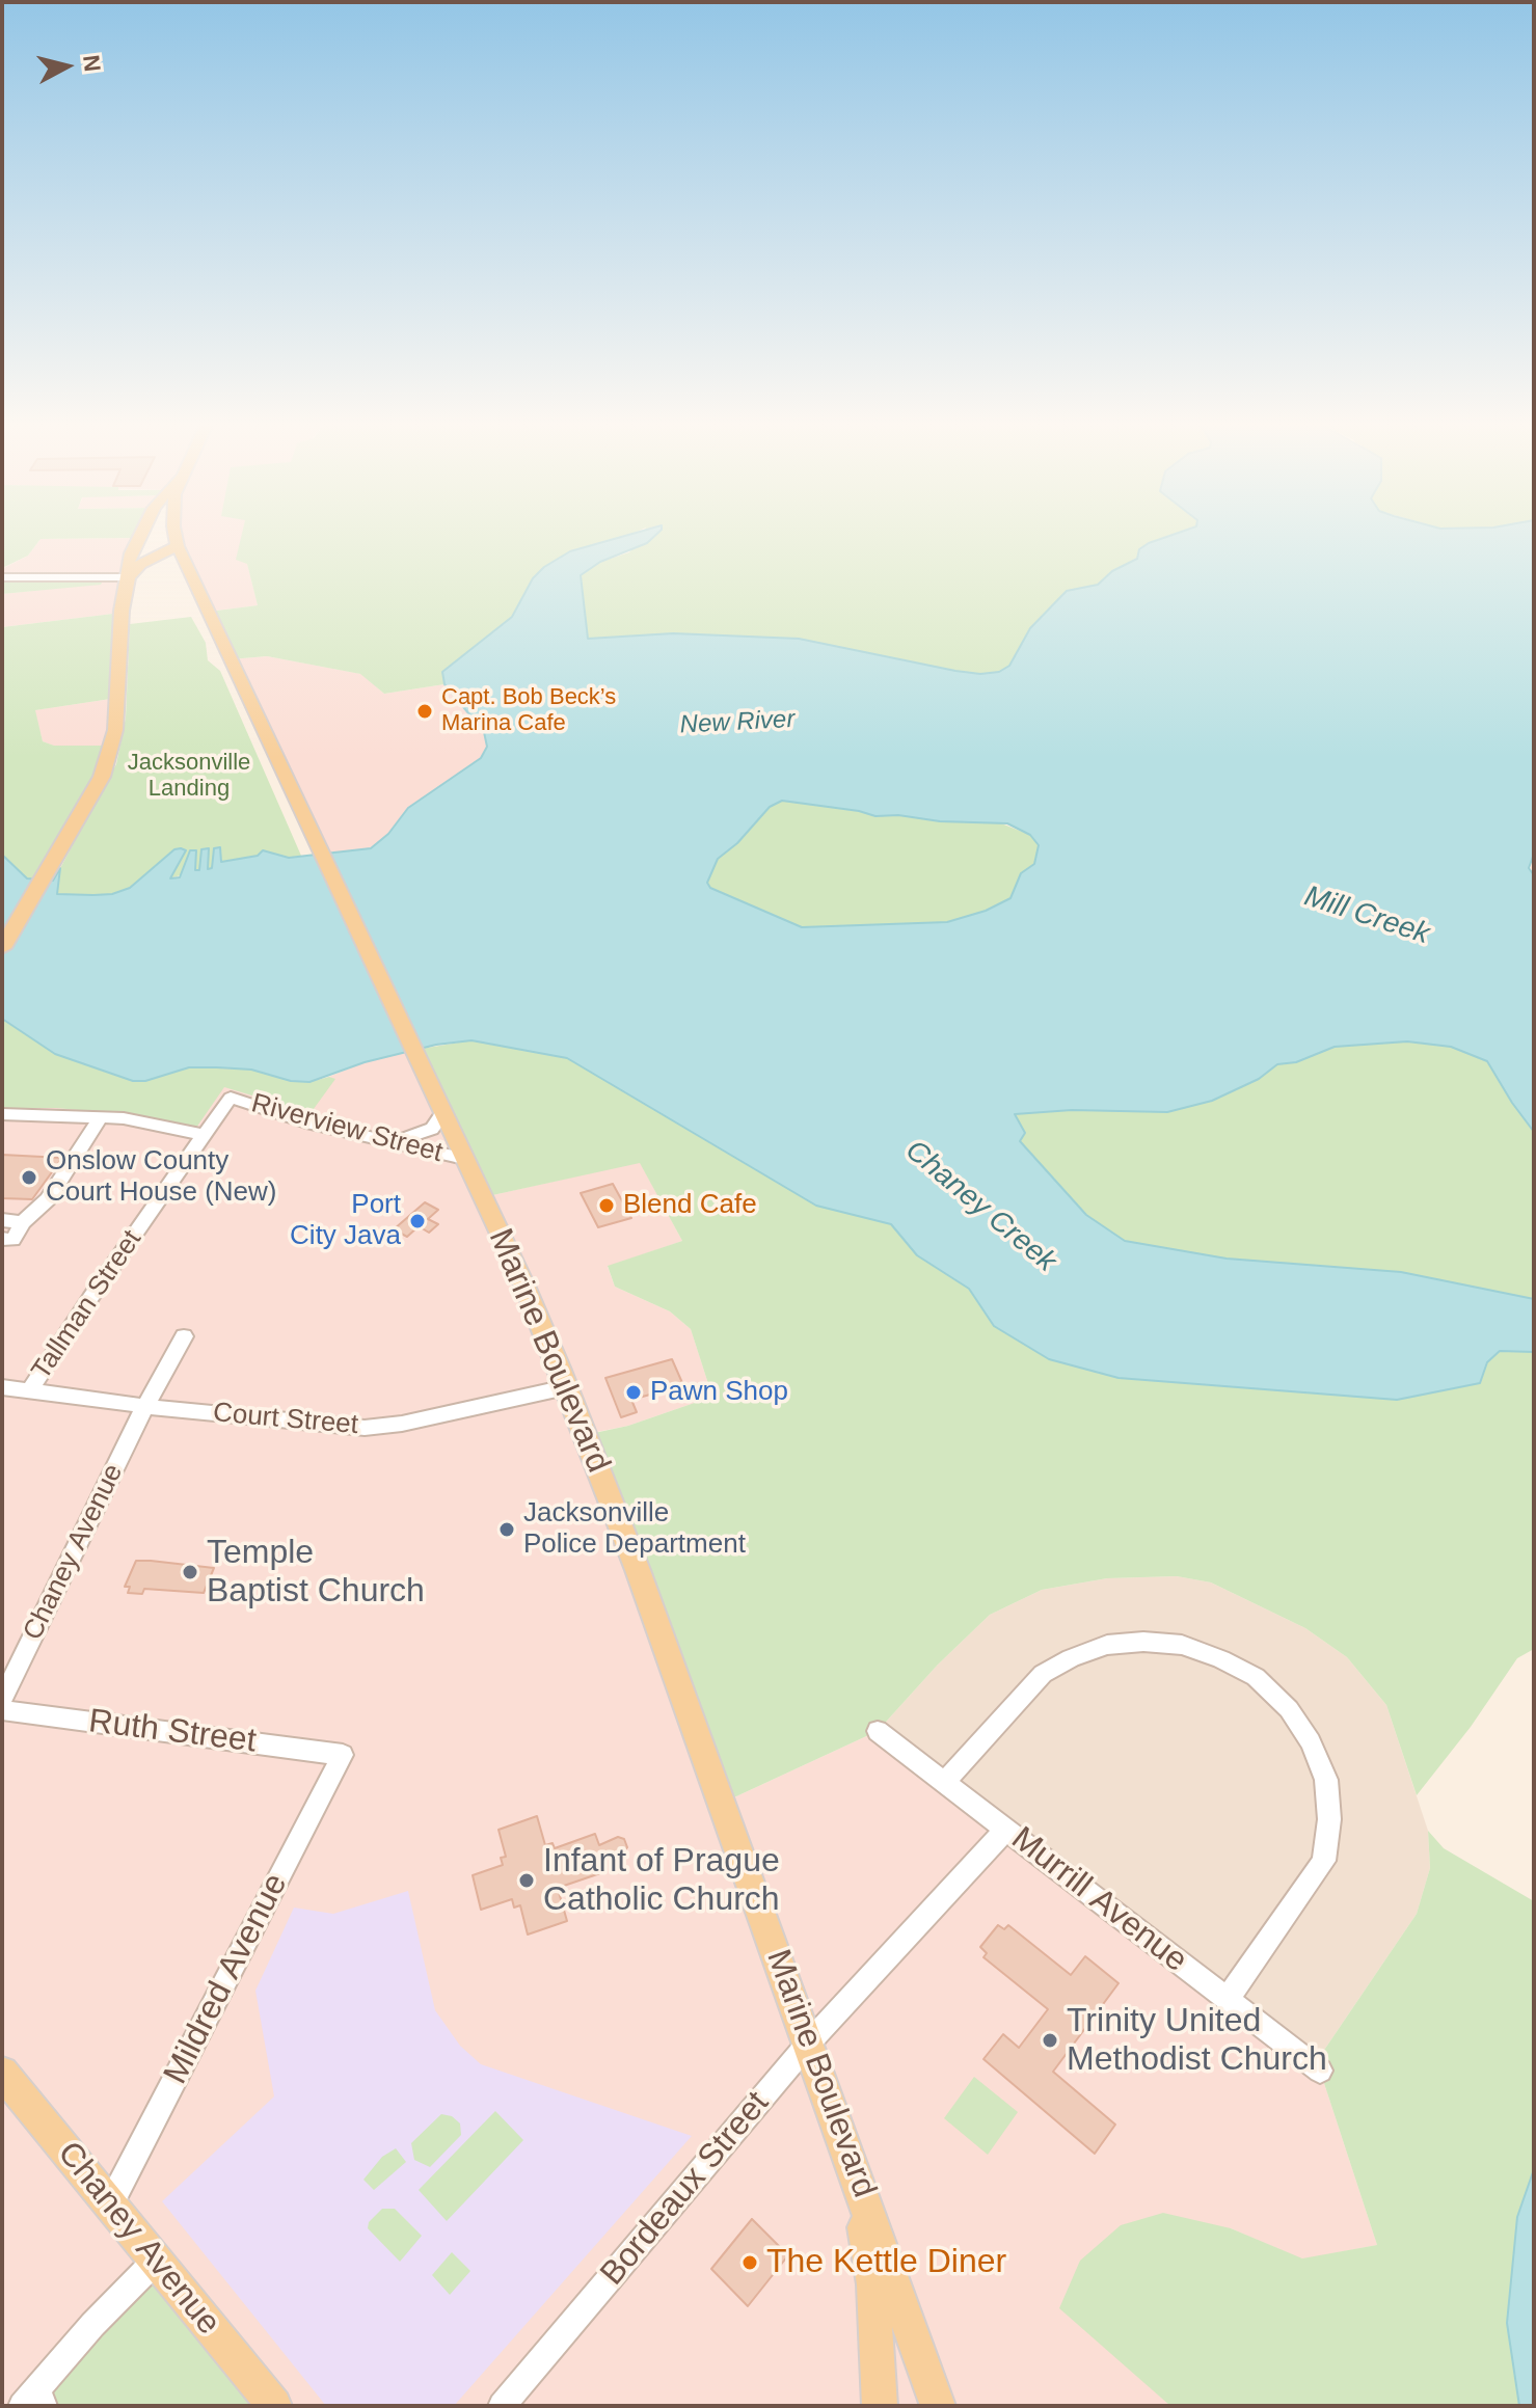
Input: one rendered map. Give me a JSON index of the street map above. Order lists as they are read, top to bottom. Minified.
{"streets":{"main road":["Marine Boulevard","Chaney Avenue"],"street":["Riverview Street","Tallman Street","Court Street","Ruth Street","Murrill Avenue","Mildred Avenue","Bordeaux Street"]},"crossings":[["Riverview Street","Tallman Street"],["Riverview Street","Marine Boulevard"],["Tallman Street","Court Street"],["Marine Boulevard","Court Street"],["Marine Boulevard","Bordeaux Street"],["Court Street","Chaney Avenue"],["Chaney Avenue","Mildred Avenue"],["Ruth Street","Mildred Avenue"],["Murrill Avenue","Bordeaux Street"]],"water":["New River","Mill Creek","Chaney Creek"],"parks":["Jacksonville Landing"],"places":["Capt. Bob Beck’s Marina Cafe","Onslow County Court House (New)","Blend Cafe","Port City Java","Pawn Shop","Jacksonville Police Department","Temple Baptist Church","Infant of Prague Catholic Church","Trinity United Methodist Church","The Kettle Diner"],"north":"right"}
